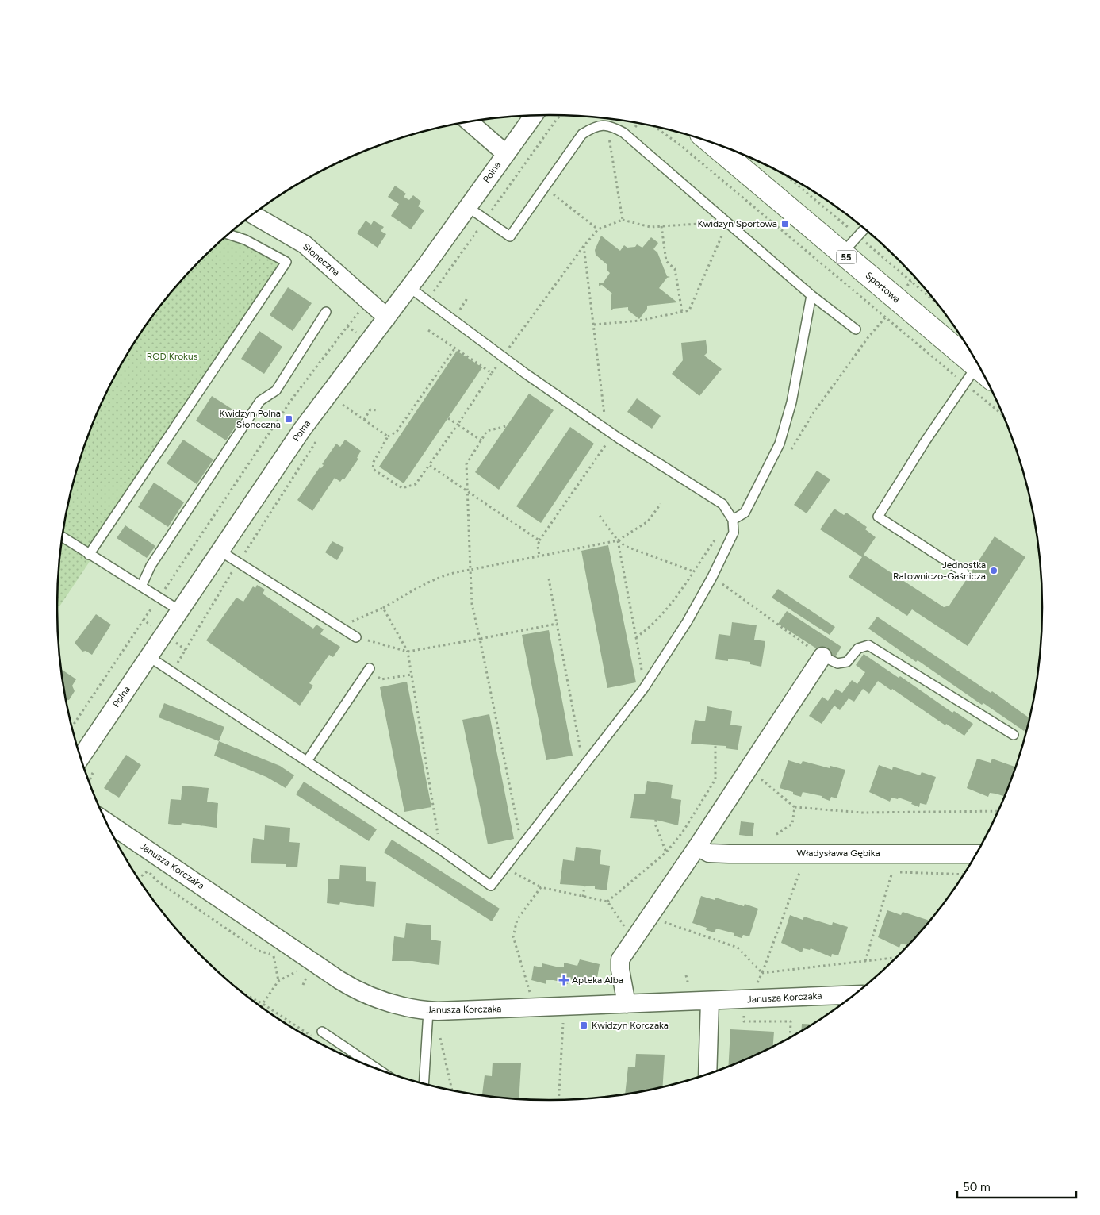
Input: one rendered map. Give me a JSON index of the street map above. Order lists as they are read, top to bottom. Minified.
{"streets":{"main road":["55","Sportowa"],"street":["Polna","Słoneczna","Władysława Gębika","Janusza Korczaka"]},"crossings":[["Polna","Słoneczna"]],"parks":["ROD Krokus"],"places":{"transit":["Kwidzyn Sportowa","Kwidzyn Polna Słoneczna","Kwidzyn Korczaka"],"other":["Jednostka Ratowniczo-Gaśnicza"],"health":["Apteka Alba"]},"scale_bar":"50 m"}
